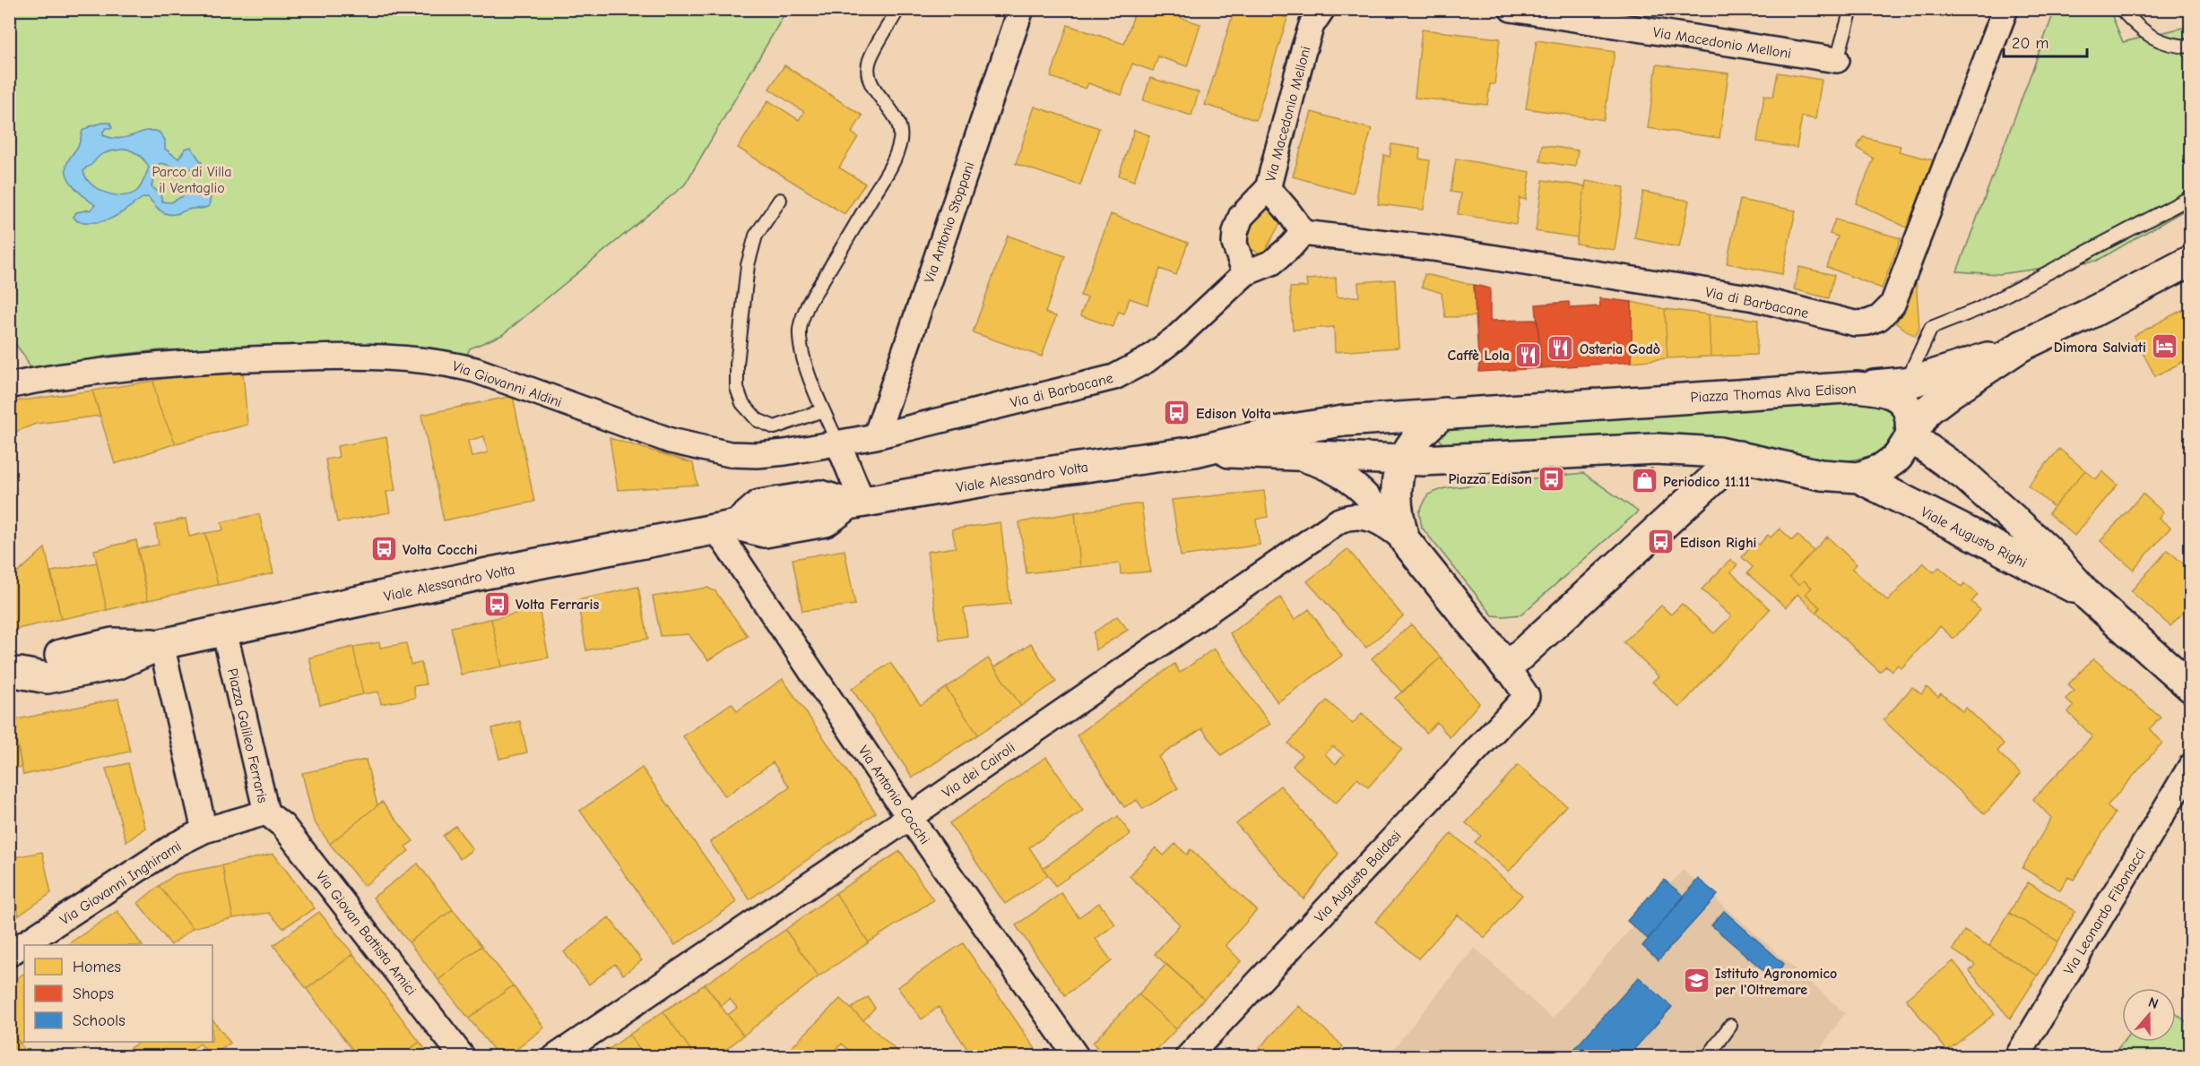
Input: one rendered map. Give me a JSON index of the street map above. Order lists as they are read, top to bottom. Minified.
{"streets":{"main road":["Piazza Thomas Alva Edison","Viale Alessandro Volta","Viale Augusto Righi"],"street":["Via Macedonio Melloni","Via Antonio Stoppani","Via di Barbacane","Via Giovanni Aldini","Piazza Galileo Ferraris","Via dei Cairoli","Via Antonio Cocchi","Via Augusto Baldesi","Via Giovanni Inghirami","Via Leonardo Fibonacci","Via Giovan Battista Amici"]},"crossings":[["Via Macedonio Melloni","Via di Barbacane"],["Via Antonio Stoppani","Via di Barbacane"],["Via di Barbacane","Via Giovanni Aldini"],["Piazza Thomas Alva Edison","Viale Alessandro Volta"],["Piazza Thomas Alva Edison","Viale Augusto Righi"],["Viale Alessandro Volta","Piazza Galileo Ferraris"],["Viale Alessandro Volta","Via Antonio Cocchi"],["Piazza Galileo Ferraris","Via Giovanni Inghirami"],["Piazza Galileo Ferraris","Via Giovan Battista Amici"],["Via dei Cairoli","Via Antonio Cocchi"]],"parks":["Parco di Villa il Ventaglio"],"places":{"hotel":["Dimora Salviati"],"restaurant":["Osteria Godò","Caffè Lola"],"bus stop":["Edison Volta","Piazza Edison","Edison Righi","Volta Cocchi","Volta Ferraris"],"shop":["Periodico 11.11"],"school or university":["Istituto Agronomico per l'Oltremare"]},"legend":["Homes","Shops","Schools"],"scale_bar":"20 m","north":"top"}
